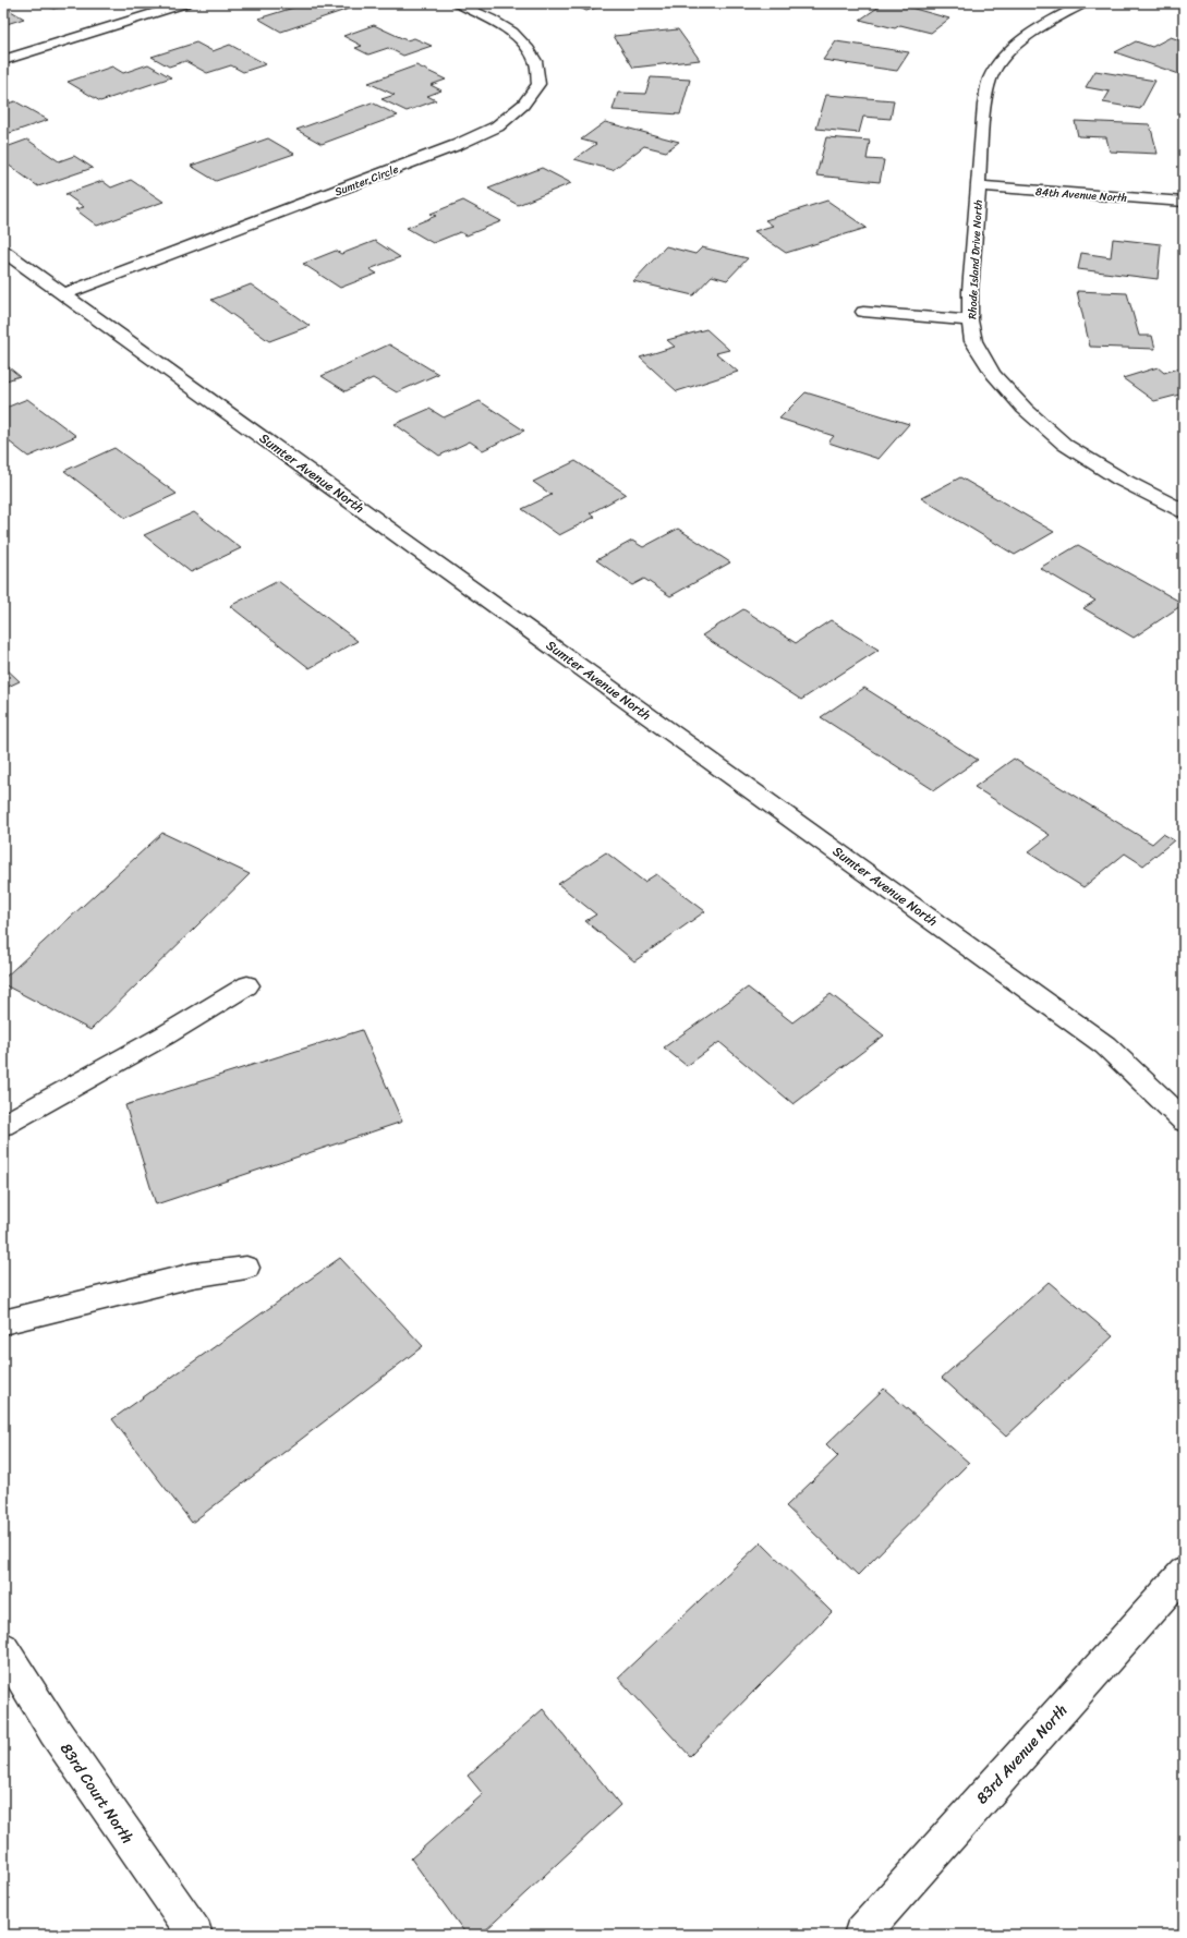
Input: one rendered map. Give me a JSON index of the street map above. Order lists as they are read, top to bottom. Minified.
{"streets":{"street":["Sumter Circle","84th Avenue North","Rhode Island Drive North","Sumter Avenue North","83rd Avenue North","83rd Court North"]},"crossings":[["Sumter Circle","Sumter Avenue North"],["84th Avenue North","Rhode Island Drive North"]]}
